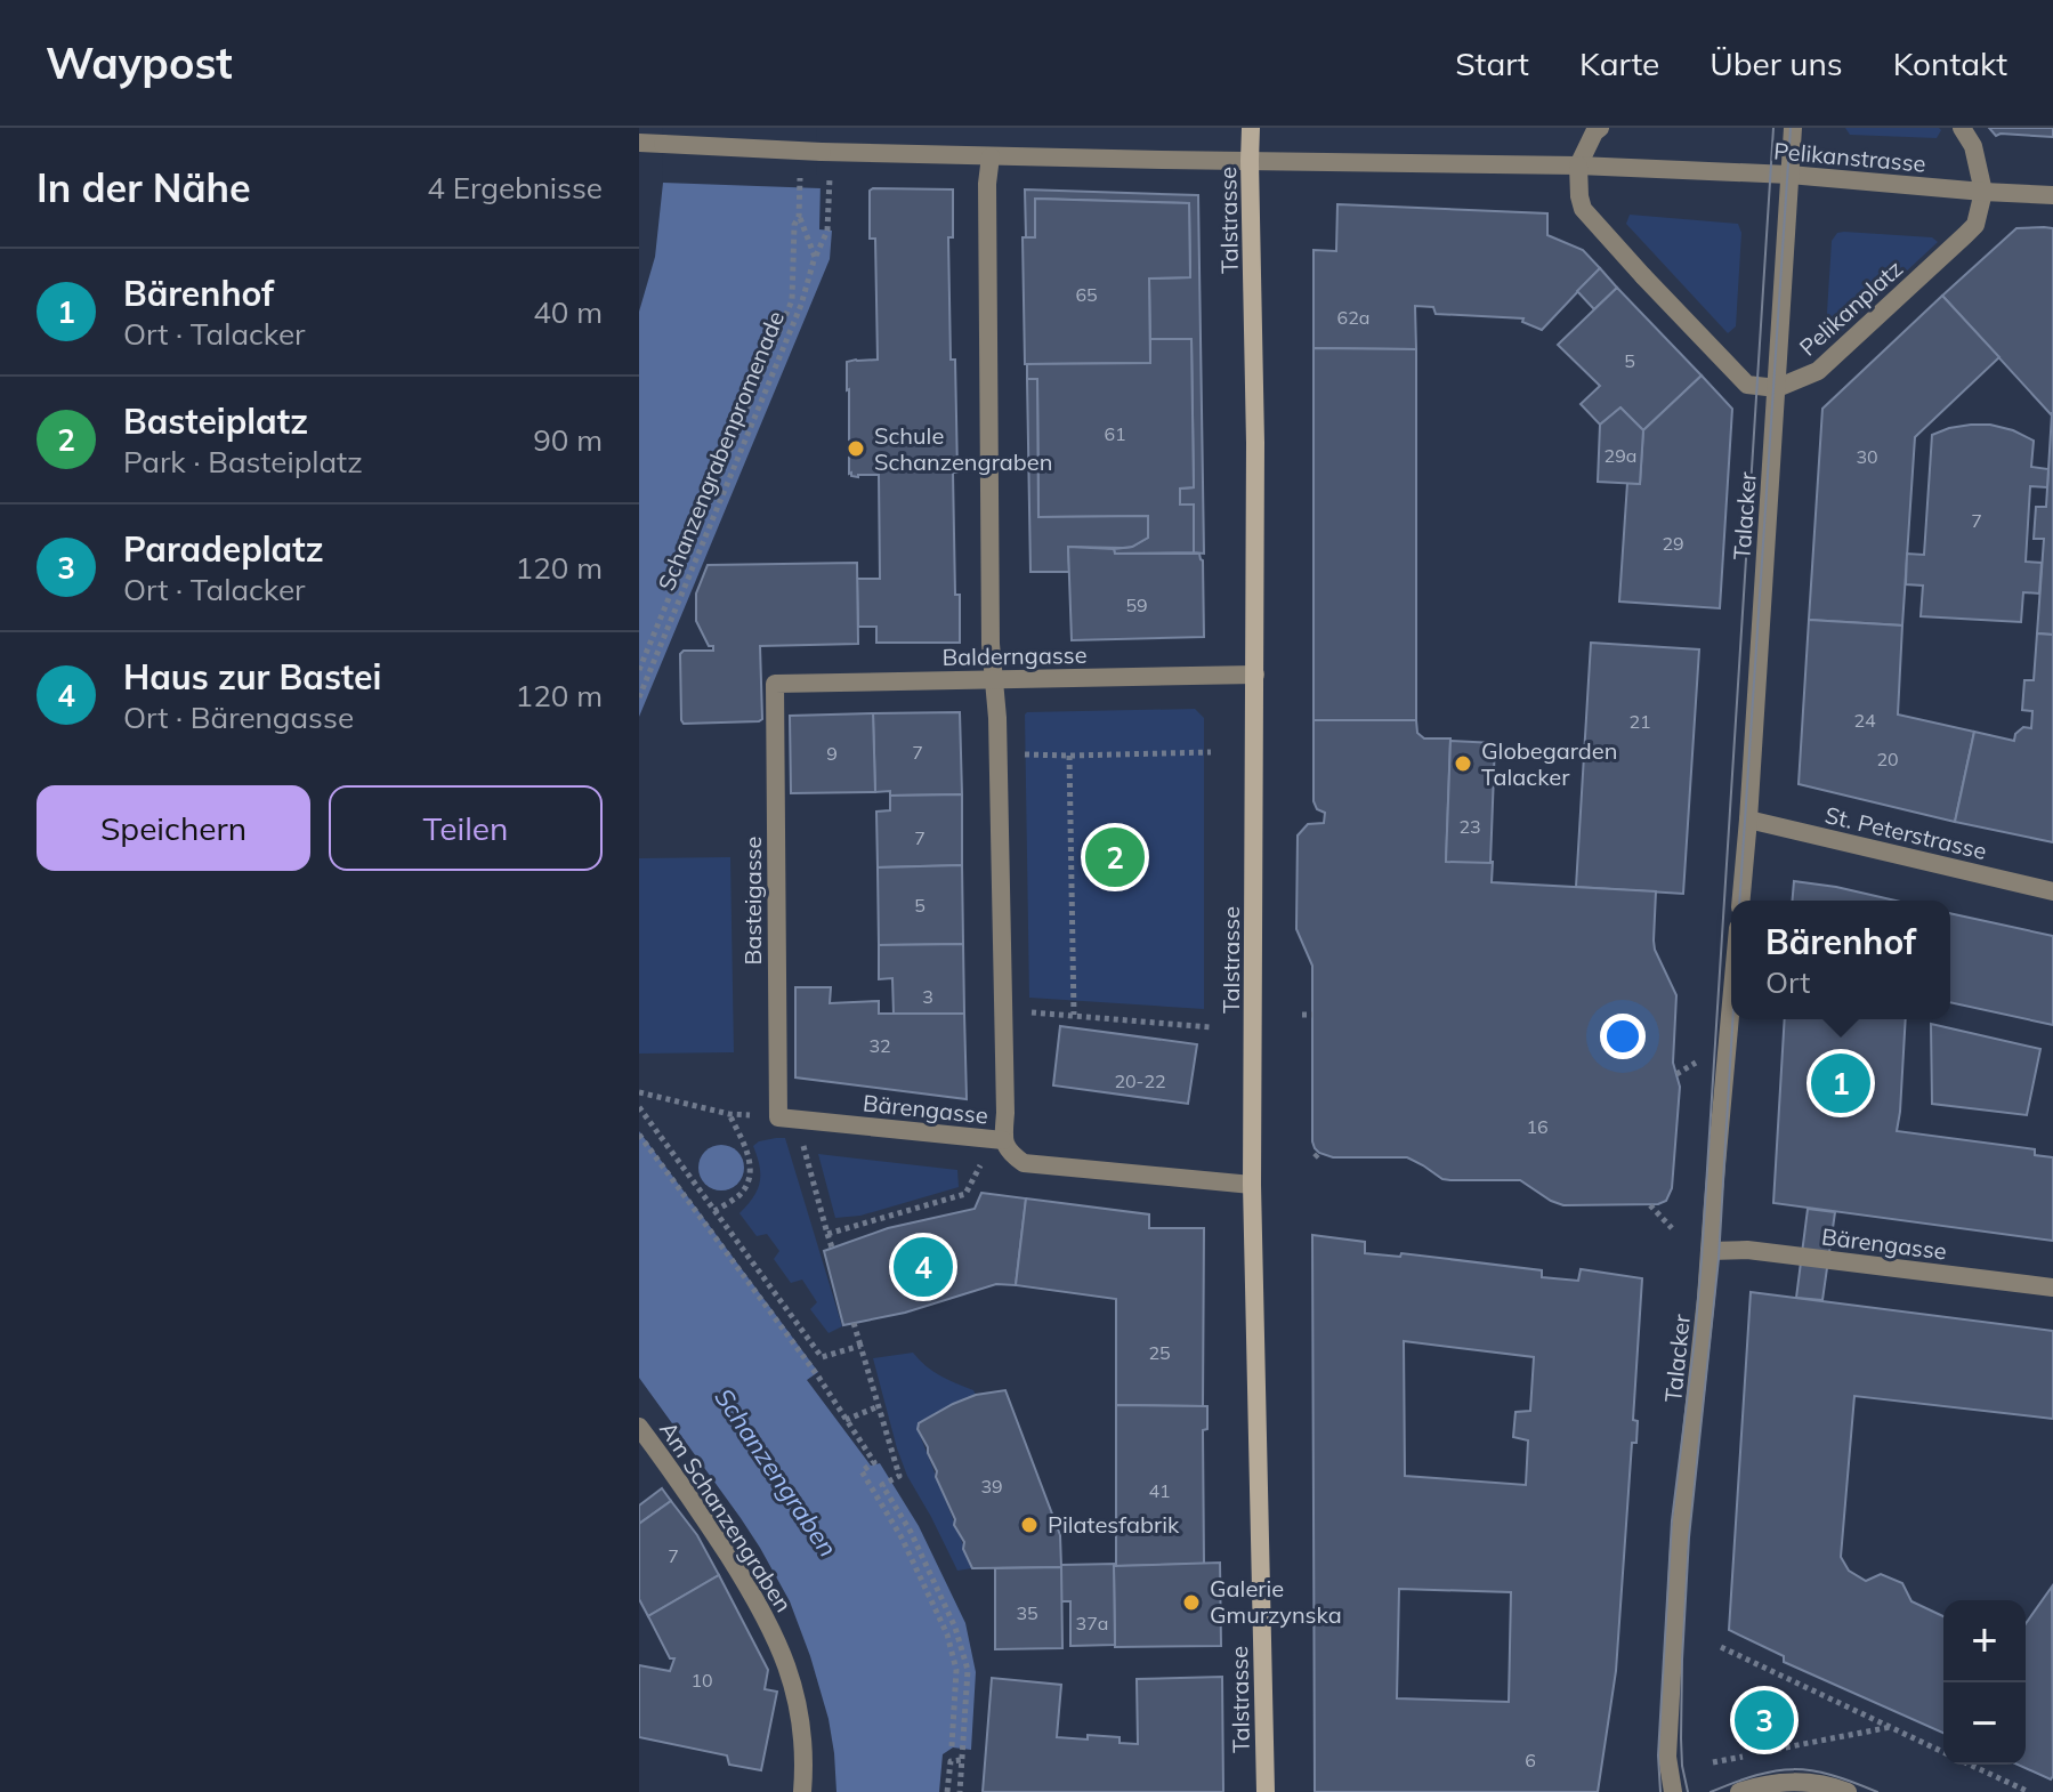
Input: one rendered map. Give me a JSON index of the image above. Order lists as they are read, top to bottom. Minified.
{"streets":{"street":["Pelikanstrasse","Talstrasse","Pelikanplatz","Talacker","Balderngasse","St. Peterstrasse","Basteigasse","Bärengasse","Am Schanzengraben"],"path":["Schanzengrabenpromenade"]},"crossings":[["Pelikanstrasse","Talstrasse"],["Pelikanstrasse","Pelikanplatz"],["Pelikanstrasse","Talacker"],["Talstrasse","Balderngasse"],["Talstrasse","Bärengasse"],["Pelikanplatz","Talacker"],["Talacker","St. Peterstrasse"],["Talacker","Bärengasse"],["Balderngasse","Basteigasse"],["Basteigasse","Bärengasse"]],"water":["Schanzengraben"],"places":["Schule Schanzengraben","Globegarden Talacker","Pilatesfabrik","Galerie Gmurzynska"],"house_numbers":["65","62a","5","61","29a","30","7","29","59","24","21","7","9","20","23","7","5","3","32","20-22","16","25","39","41","7","35","37a","10","6"],"page":{"header":"Waypost","nav":["Start","Karte","Über uns","Kontakt"],"heading":["In der Nähe","4 Ergebnisse"],"list":[{"mark":"1","name":"Bärenhof","note":"Ort · Talacker","value":"40 m"},{"mark":"2","name":"Basteiplatz","note":"Park · Basteiplatz","value":"90 m"},{"mark":"3","name":"Paradeplatz","note":"Ort · Talacker","value":"120 m"},{"mark":"4","name":"Haus zur Bastei","note":"Ort · Bärengasse","value":"120 m"}],"buttons":["Speichern","Teilen"],"pins":["2","1","4","3"],"popup":["Bärenhof","Ort"],"map_buttons":["+","−"]}}
